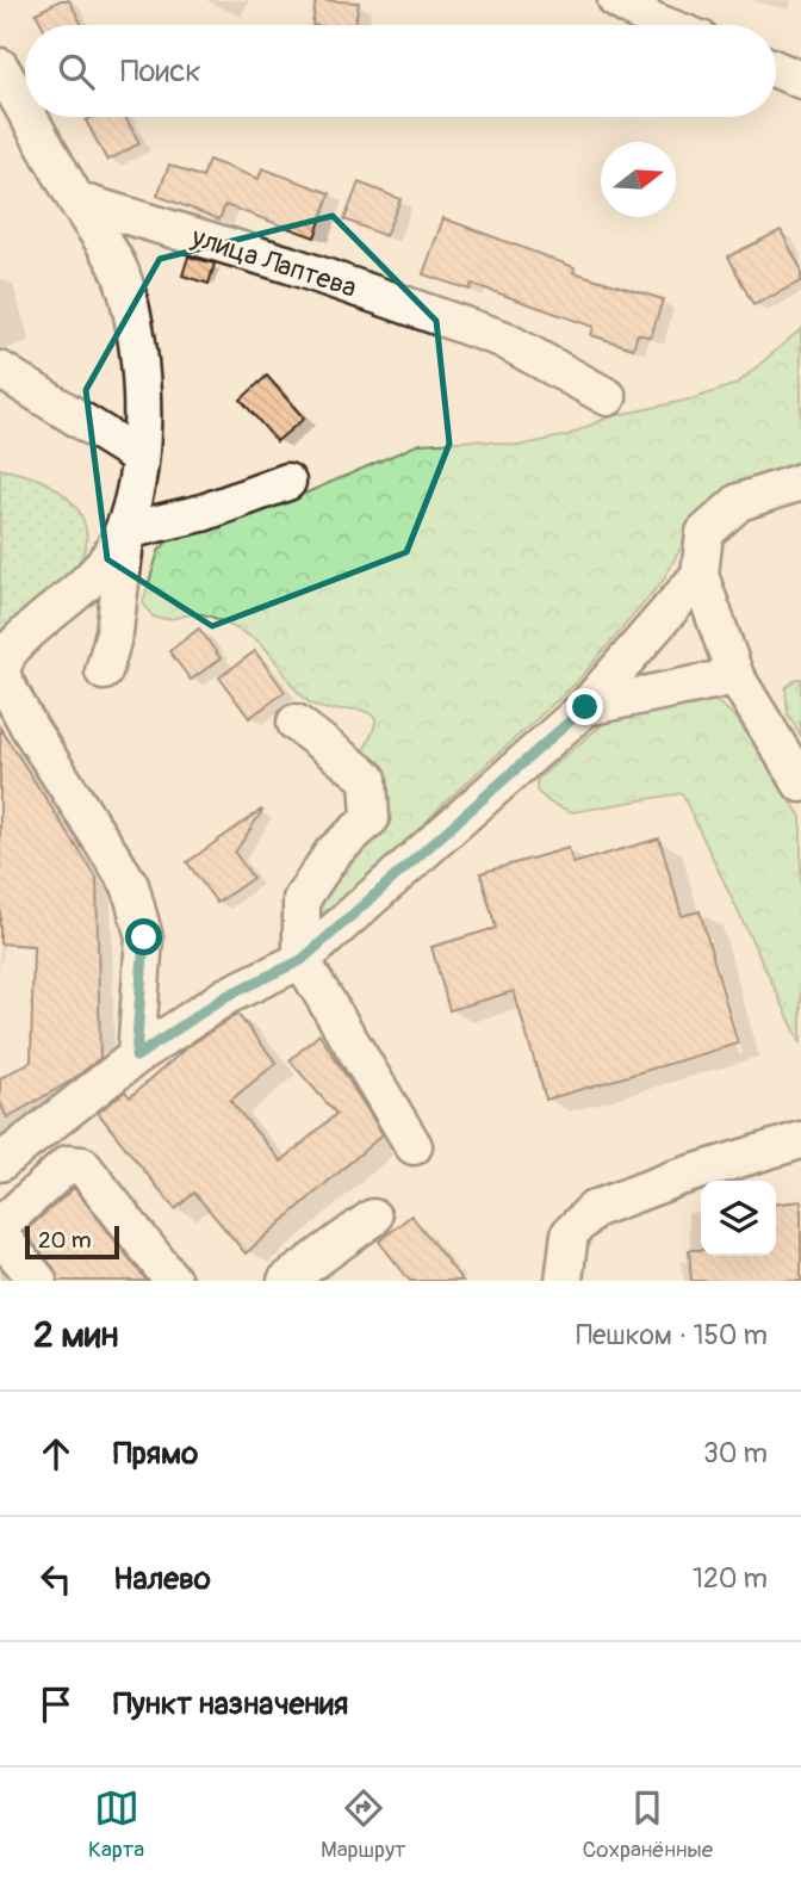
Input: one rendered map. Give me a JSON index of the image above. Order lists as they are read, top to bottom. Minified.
{"streets":{"street":["улица Лаптева"]},"scale_bar":"20 m","north":"right","page":{"search":"Поиск","scale":"20 m","heading":["2 мин","Пешком · 150 m"],"list":[["Прямо","30 m"],["Налево","120 m"],"Пункт назначения"],"nav":["Карта","Маршрут","Сохранённые"]}}
